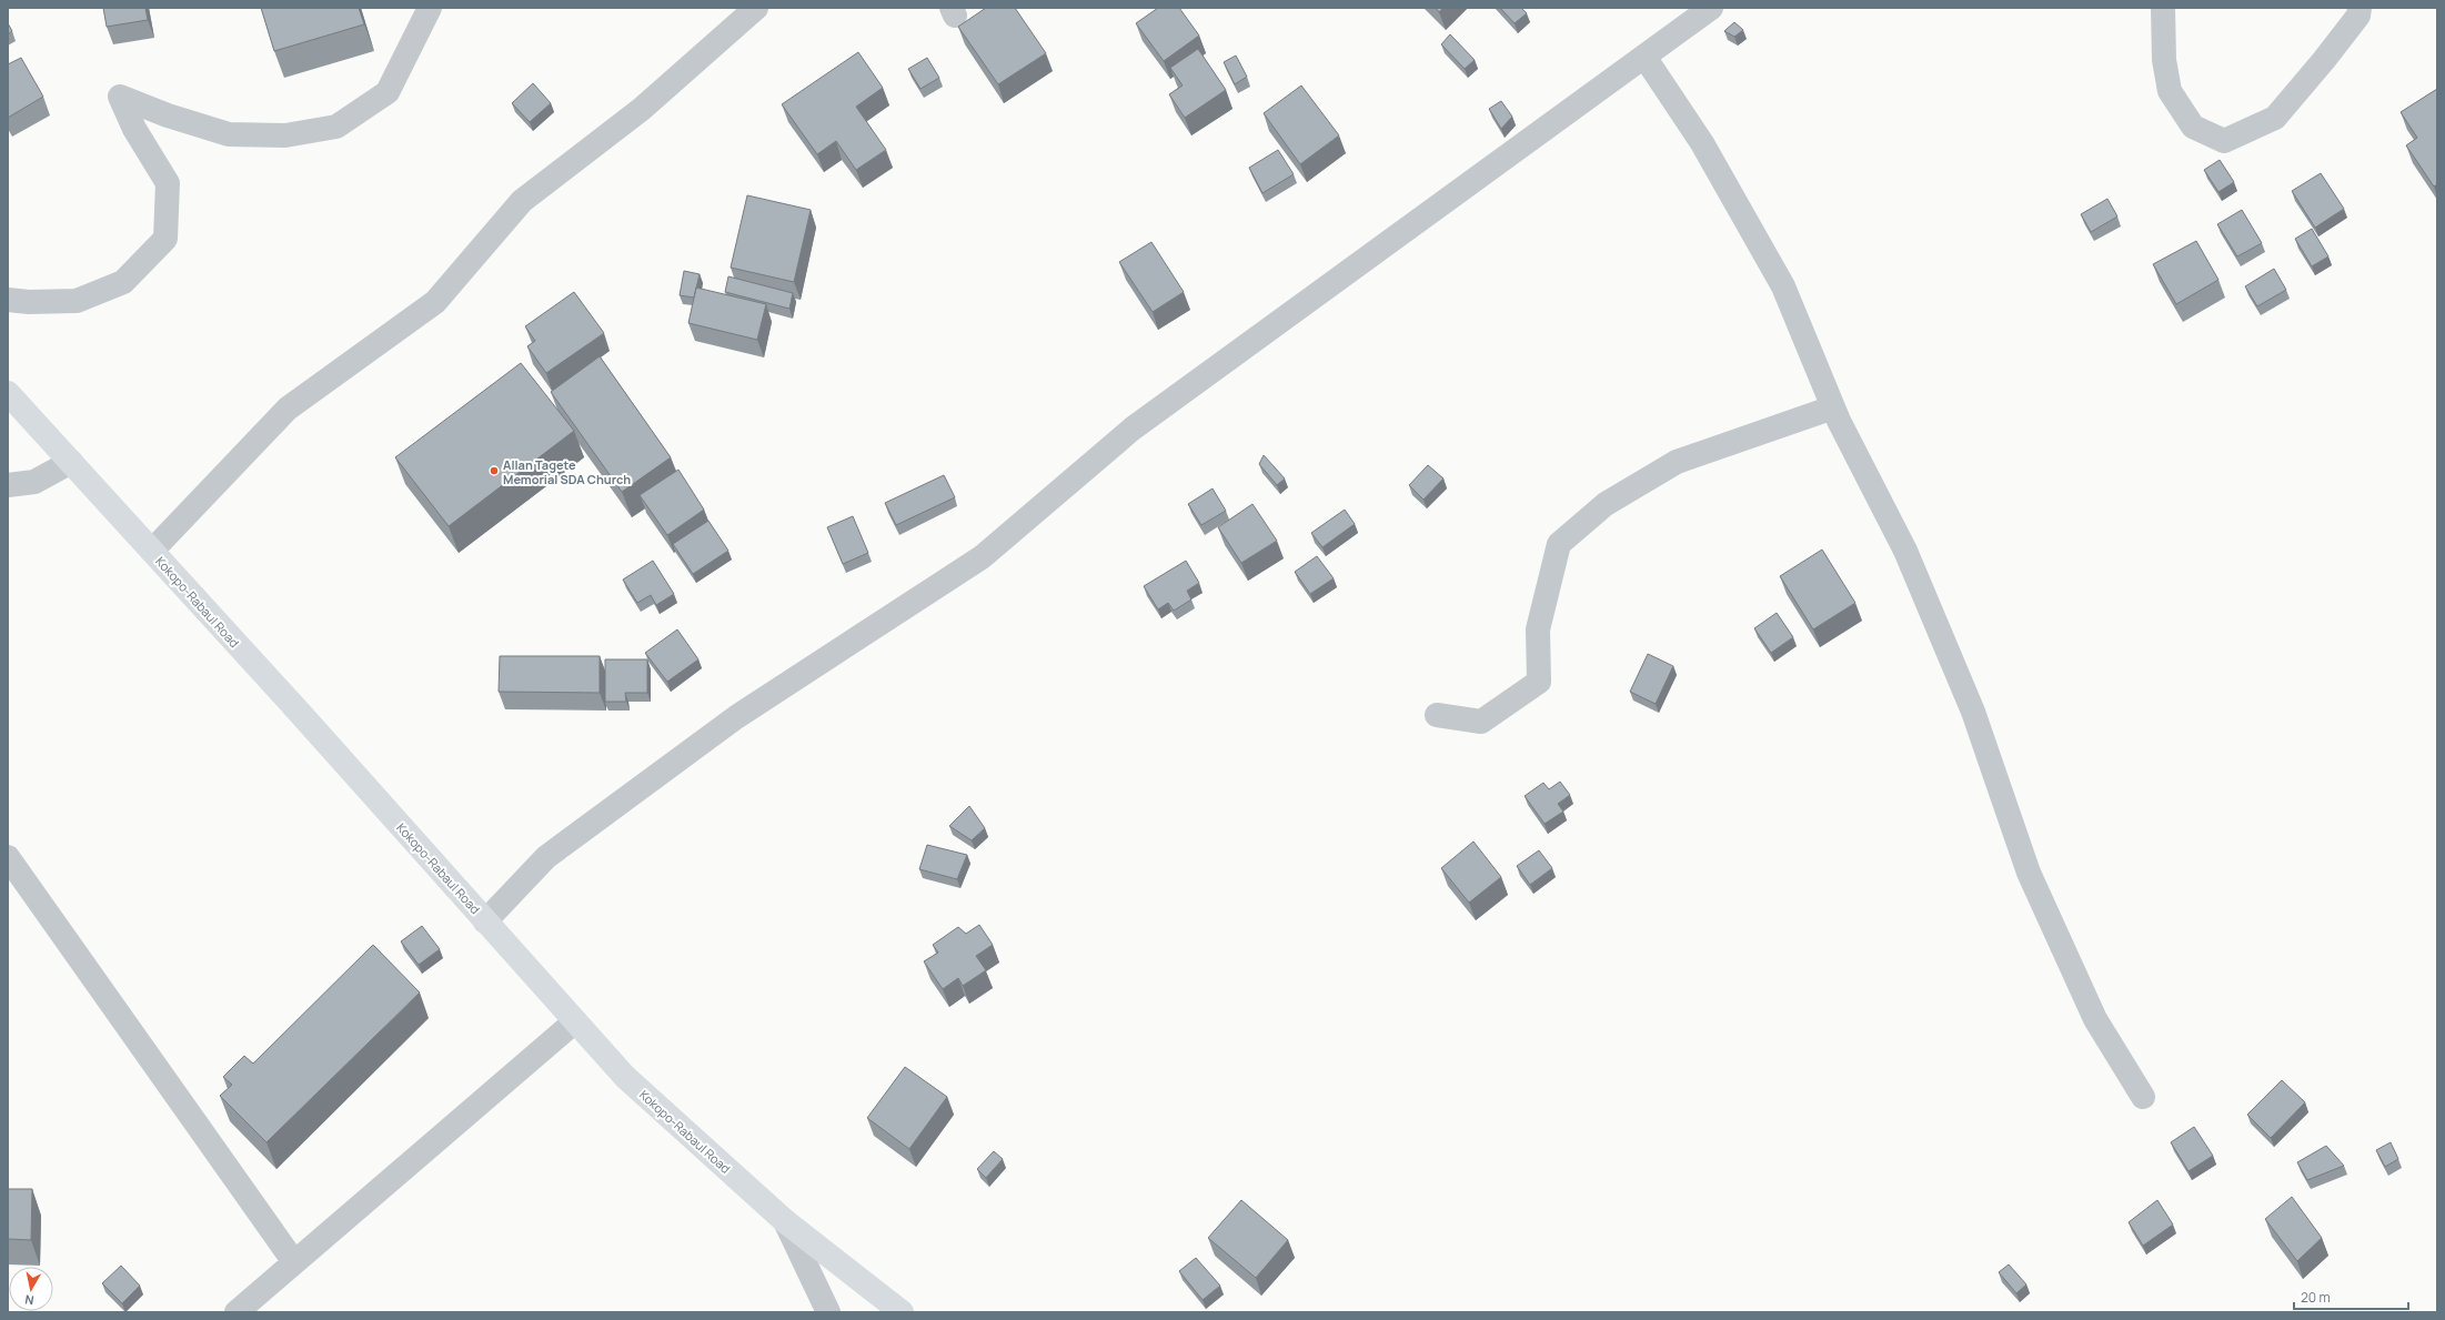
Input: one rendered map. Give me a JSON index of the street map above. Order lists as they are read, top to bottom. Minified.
{"streets":{"main road":["Kokopo-Rabaul Road"]},"places":["Allan Tagete Memorial SDA Church"],"scale_bar":"20 m","north":"bottom"}
